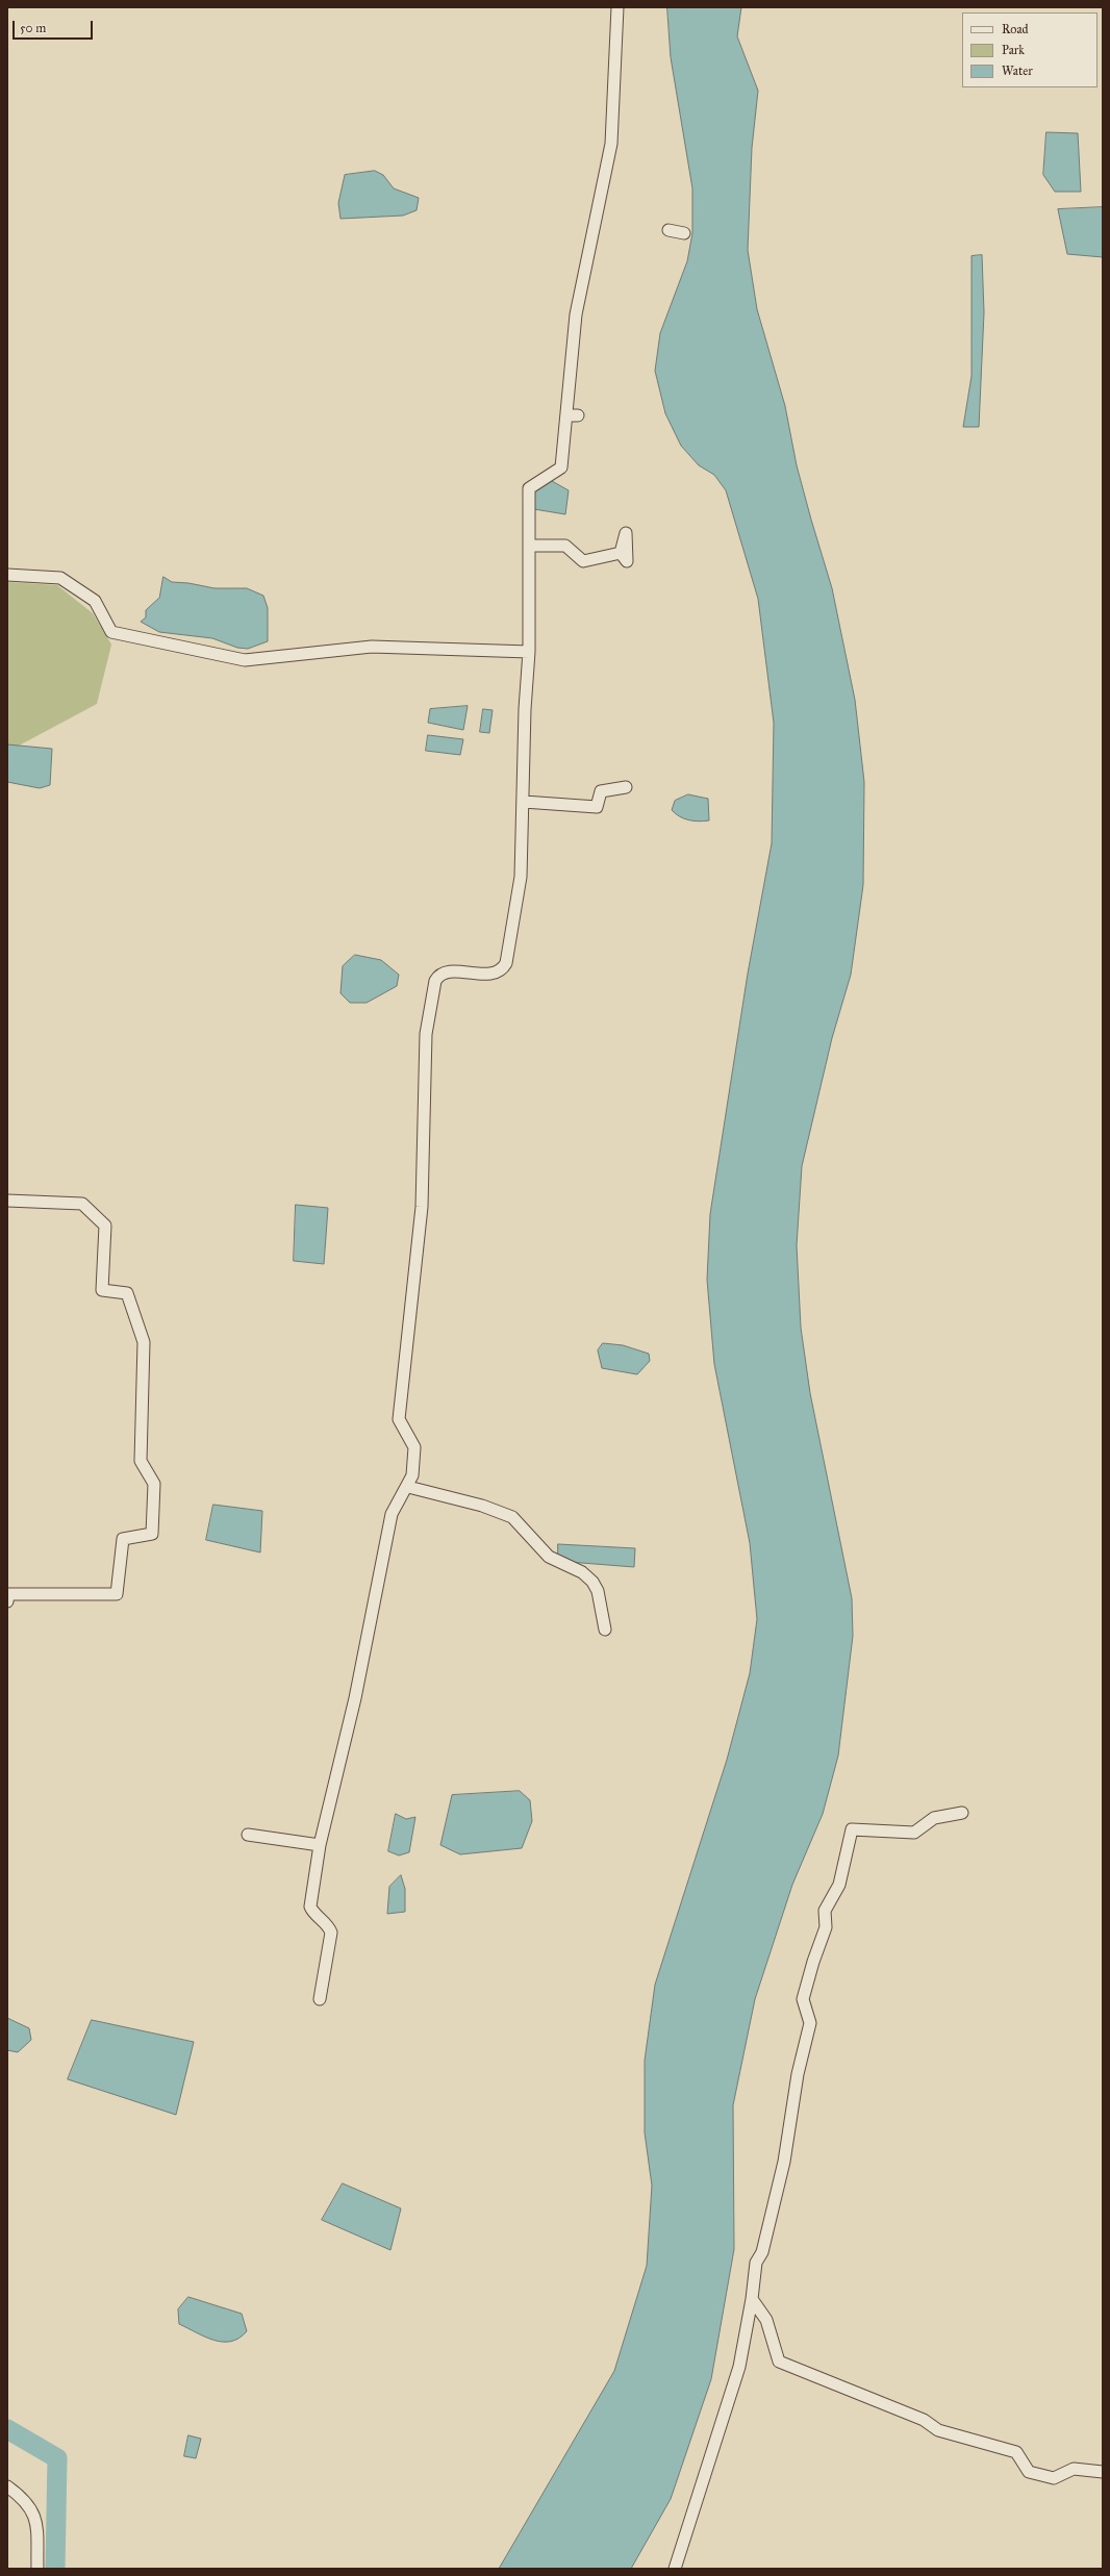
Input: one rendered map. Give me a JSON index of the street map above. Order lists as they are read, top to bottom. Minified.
{"legend":["Road","Park","Water"],"scale_bar":"50 m"}
